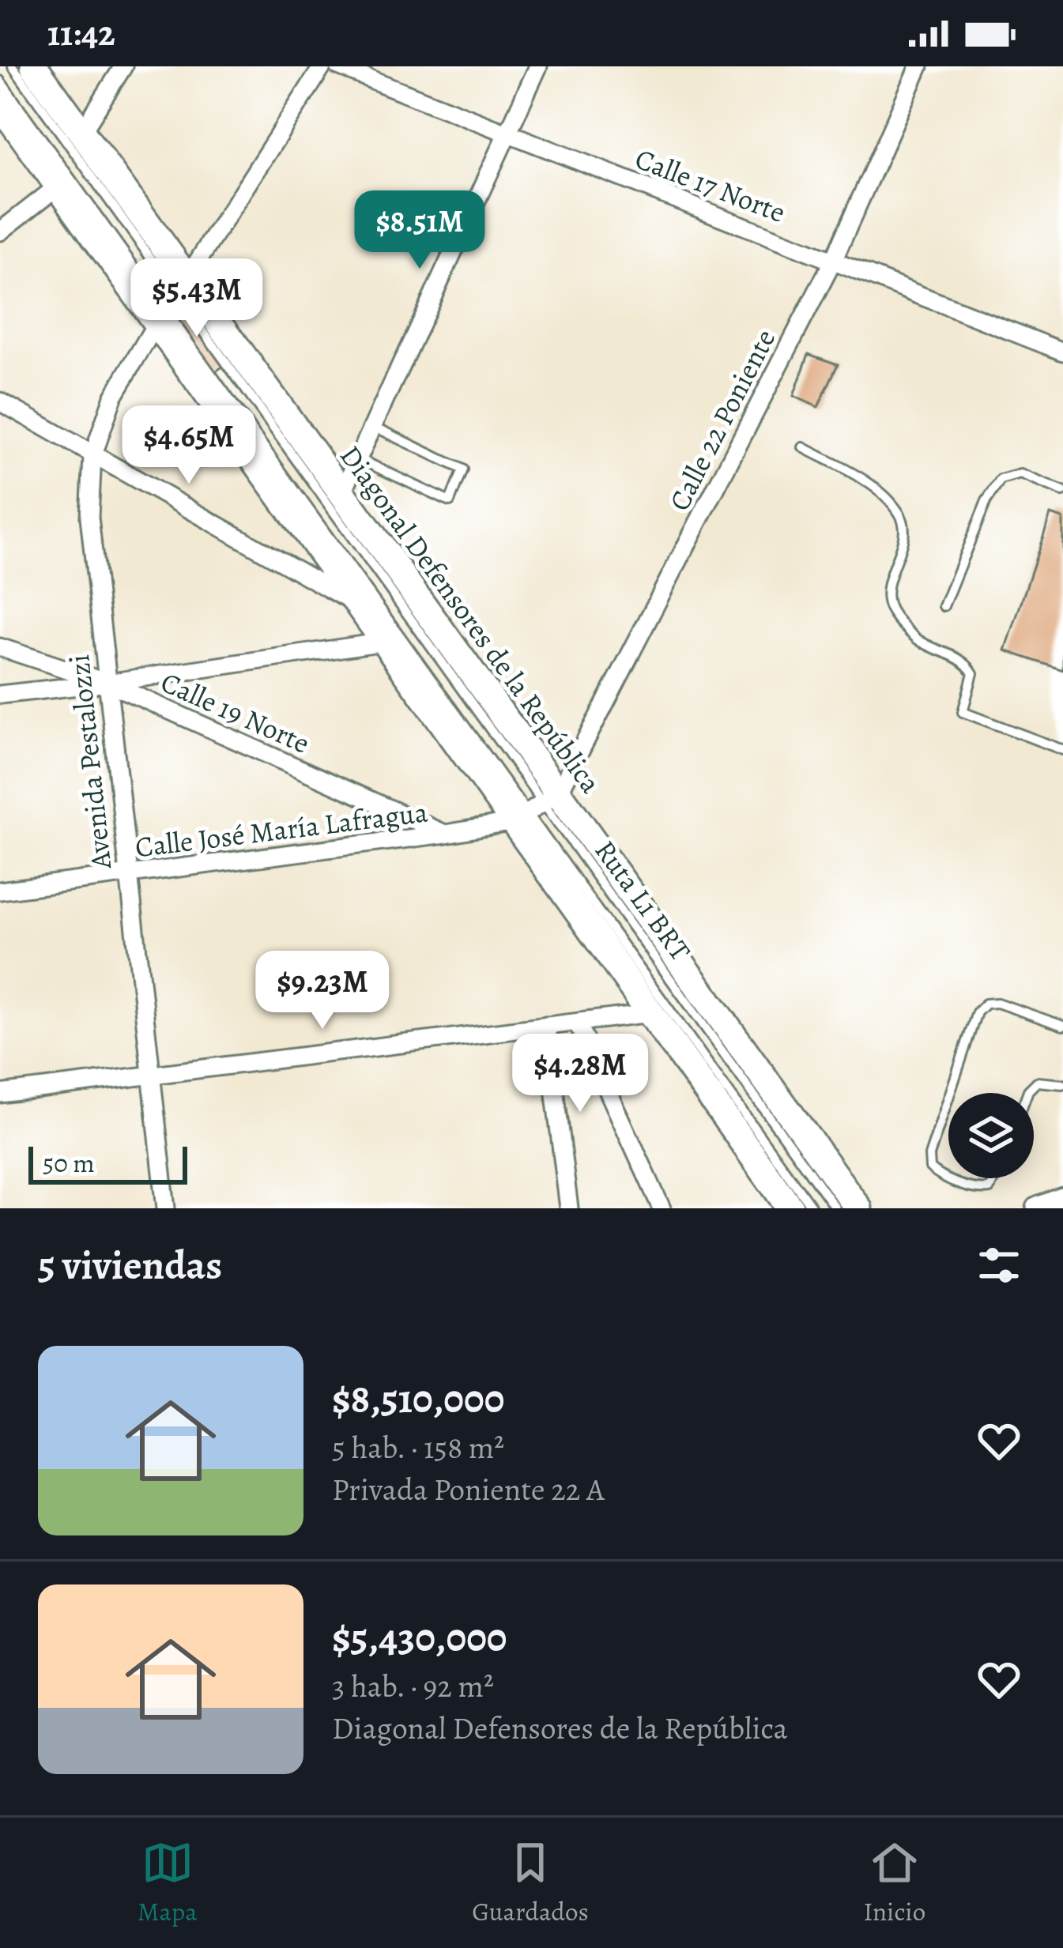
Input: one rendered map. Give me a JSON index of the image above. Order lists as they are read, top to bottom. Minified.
{"streets":{"main road":["Diagonal Defensores de la República"],"street":["Calle 17 Norte","Calle 22 Poniente","Calle 19 Norte","Avenida Pestalozzi","Calle José María Lafragua"],"lane":["Ruta L1 BRT"]},"crossings":[["Calle 17 Norte","Calle 22 Poniente"],["Calle 22 Poniente","Diagonal Defensores de la República"],["Calle 22 Poniente","Calle José María Lafragua"],["Calle 22 Poniente","Ruta L1 BRT"],["Diagonal Defensores de la República","Calle José María Lafragua"],["Diagonal Defensores de la República","Ruta L1 BRT"],["Calle 19 Norte","Avenida Pestalozzi"],["Calle 19 Norte","Calle José María Lafragua"],["Avenida Pestalozzi","Calle José María Lafragua"],["Calle José María Lafragua","Ruta L1 BRT"]],"scale_bar":"50 m","page":{"status":"11:42","price":["$8.51M","$5.43M","$4.65M","$9.23M","$4.28M"],"scale":"50 m","heading":"5 viviendas","list":[{"name":"$8,510,000","note":"5 hab. · 158 m² · Privada Poniente 22 A"},{"name":"$5,430,000","note":"3 hab. · 92 m² · Diagonal Defensores de la República"}],"tabs":["Mapa","Guardados","Inicio"]}}
